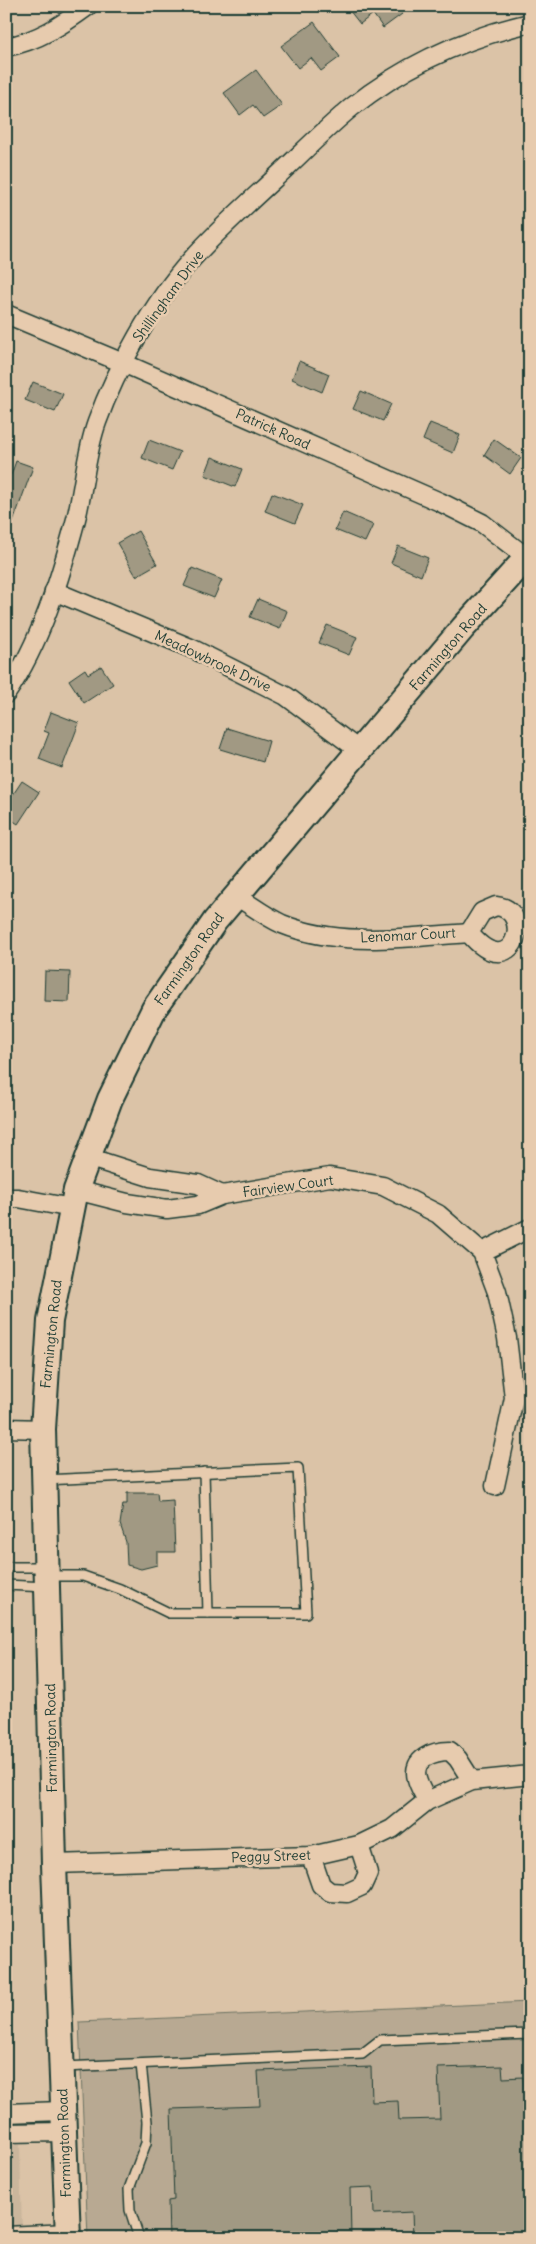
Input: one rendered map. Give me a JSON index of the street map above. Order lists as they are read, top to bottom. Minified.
{"streets":{"street":["Shillingham Drive","Patrick Road","Farmington Road","Meadowbrook Drive","Lenomar Court","Fairview Court","Peggy Street"]},"crossings":[["Shillingham Drive","Patrick Road"],["Shillingham Drive","Meadowbrook Drive"],["Patrick Road","Farmington Road"],["Farmington Road","Meadowbrook Drive"],["Farmington Road","Lenomar Court"],["Farmington Road","Fairview Court"],["Farmington Road","Peggy Street"]]}
